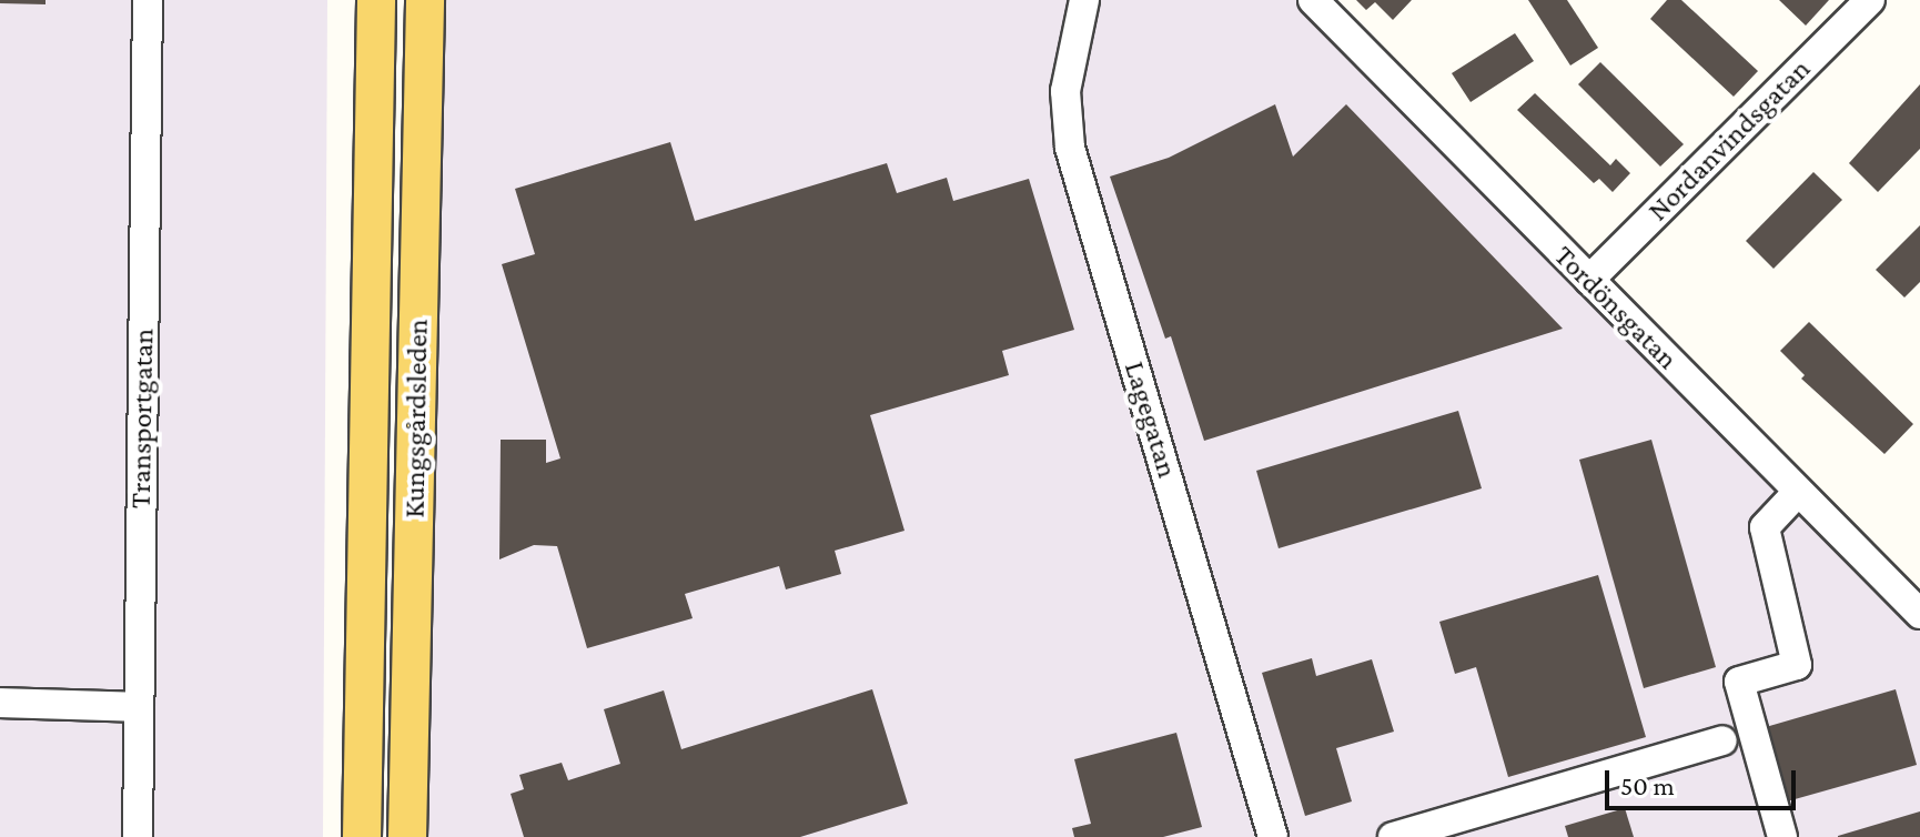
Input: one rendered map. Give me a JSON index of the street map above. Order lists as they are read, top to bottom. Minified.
{"streets":{"main road":["Kungsgårdsleden"],"street":["Nordanvindsgatan","Tordönsgatan","Transportgatan","Lagegatan"]},"crossings":[["Nordanvindsgatan","Tordönsgatan"]],"scale_bar":"50 m"}
